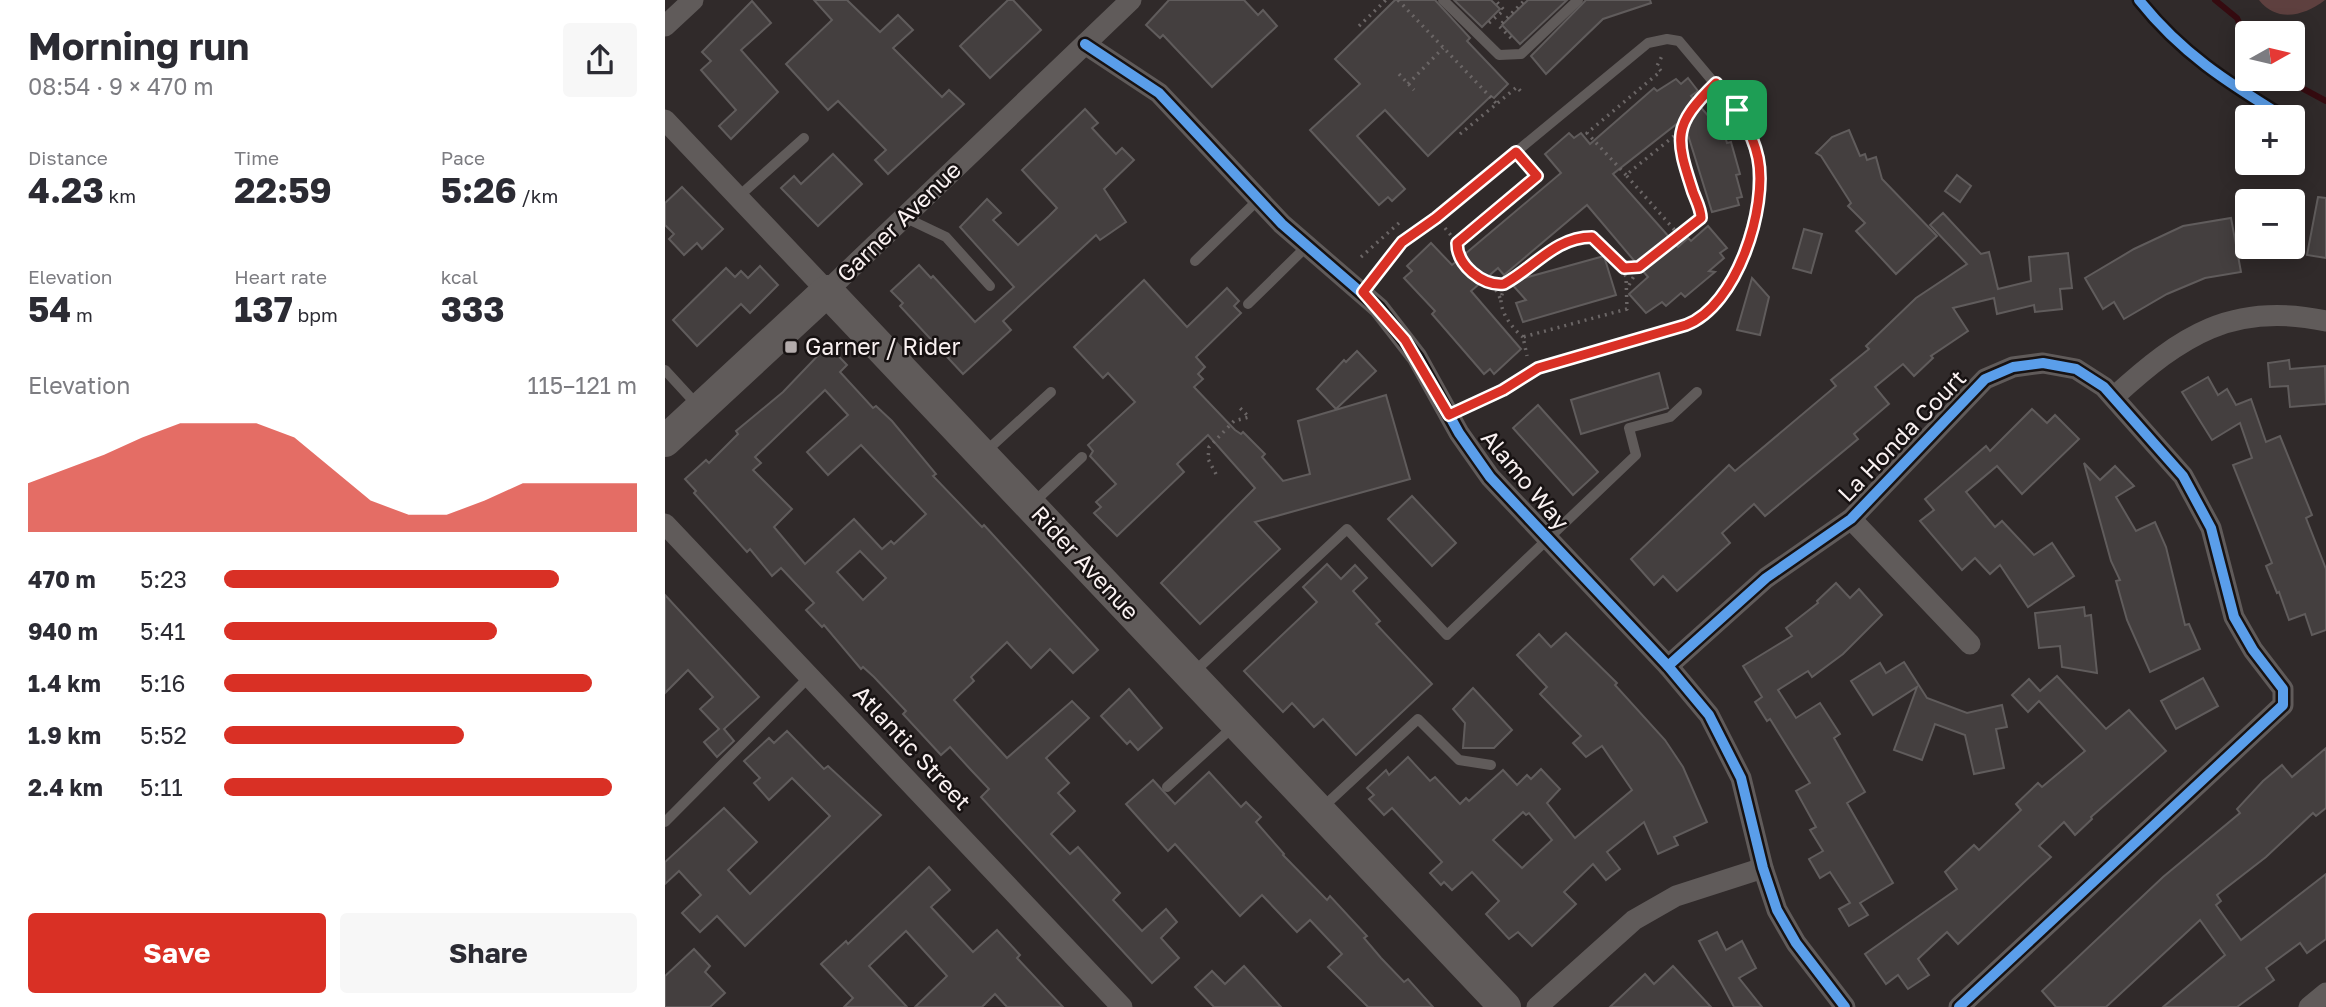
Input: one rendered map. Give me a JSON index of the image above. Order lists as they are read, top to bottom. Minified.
{"streets":{"street":["Garner Avenue","La Honda Court","Alamo Way","Rider Avenue","Atlantic Street"]},"crossings":[["Garner Avenue","Alamo Way"],["Garner Avenue","Rider Avenue"],["La Honda Court","Alamo Way"]],"places":{"transit":["Garner / Rider"]},"north":"right","page":{"heading":["Morning run","08:54 · 9 × 470 m"],"map_buttons":["+","−"],"stats":[["Distance","4.23 km"],["Time","22:59"],["Pace","5:26 /km"],["Elevation","54 m"],["Heart rate","137 bpm"],["kcal","333"]],"chart":["Elevation","115–121 m"],"list":[{"name":"470 m","note":"5:23"},{"name":"940 m","note":"5:41"},{"name":"1.4 km","note":"5:16"},{"name":"1.9 km","note":"5:52"},{"name":"2.4 km","note":"5:11"}],"buttons":["Save","Share"]}}
